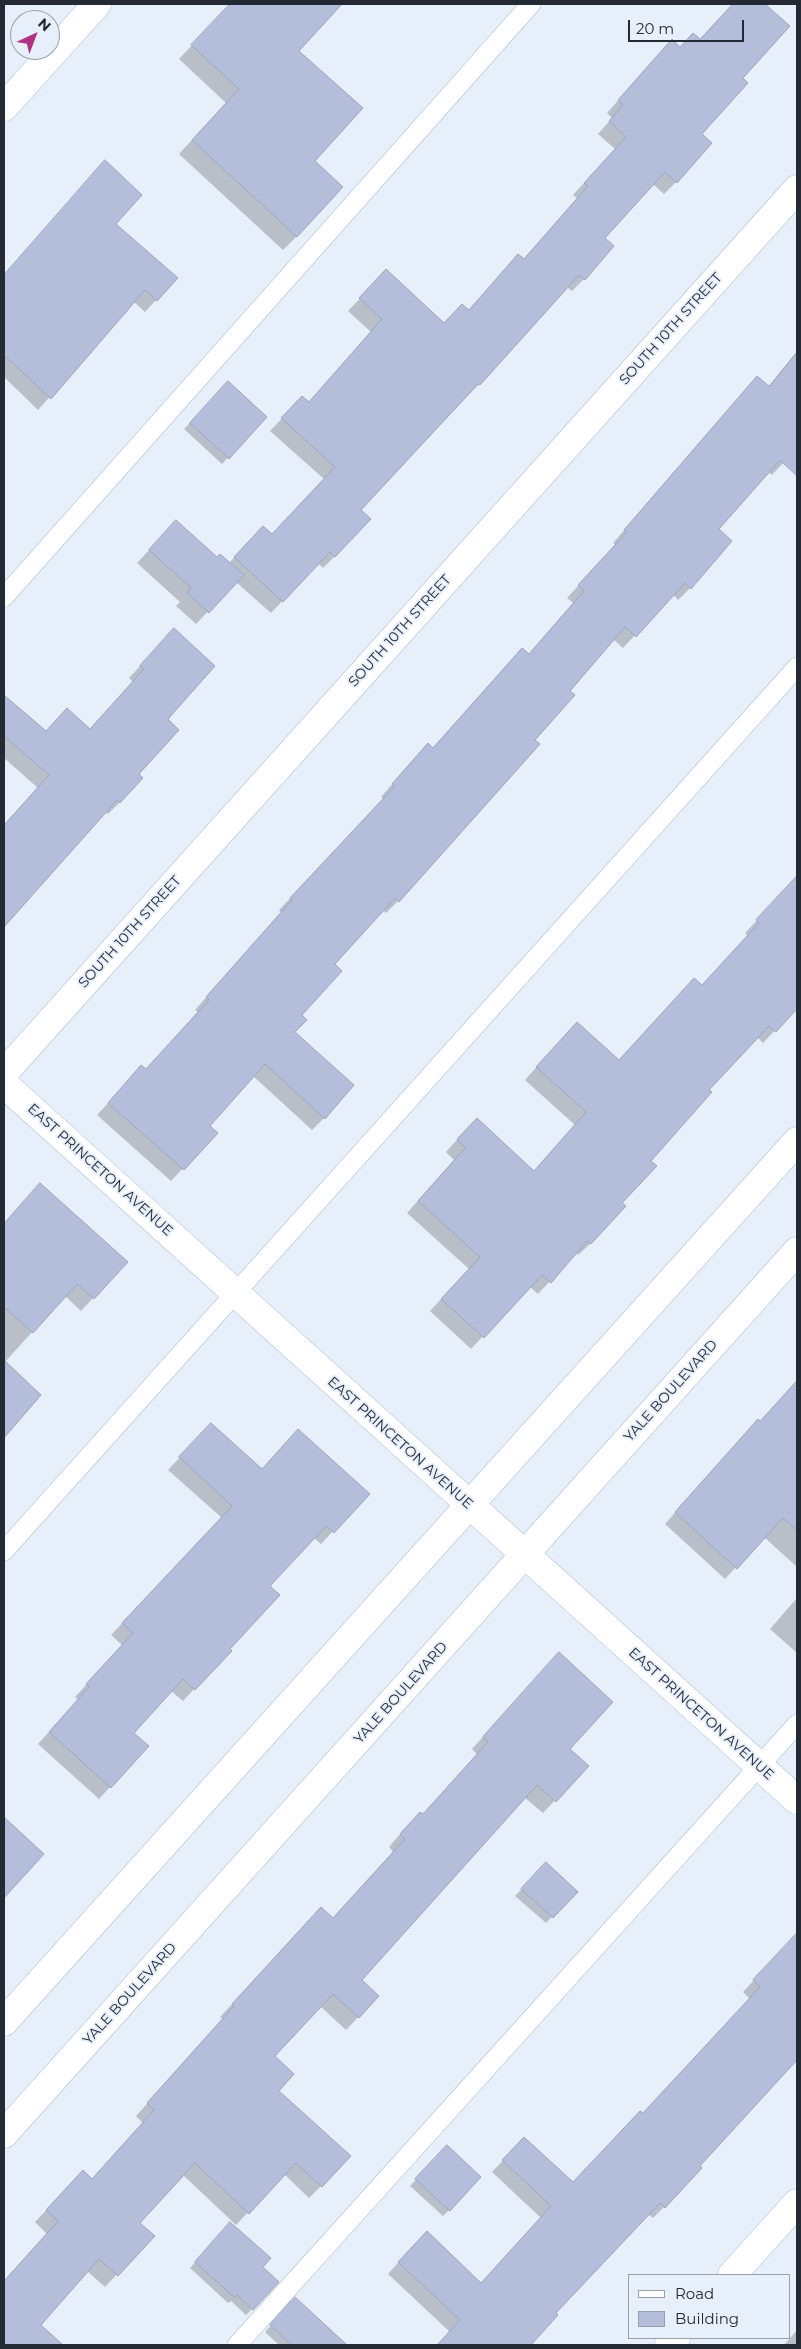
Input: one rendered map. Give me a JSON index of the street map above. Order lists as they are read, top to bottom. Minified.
{"streets":{"street":["SOUTH 10TH STREET","EAST PRINCETON AVENUE","YALE BOULEVARD"]},"crossings":[["EAST PRINCETON AVENUE","YALE BOULEVARD"]],"legend":["Road","Building"],"scale_bar":"20 m","north":"top right"}
